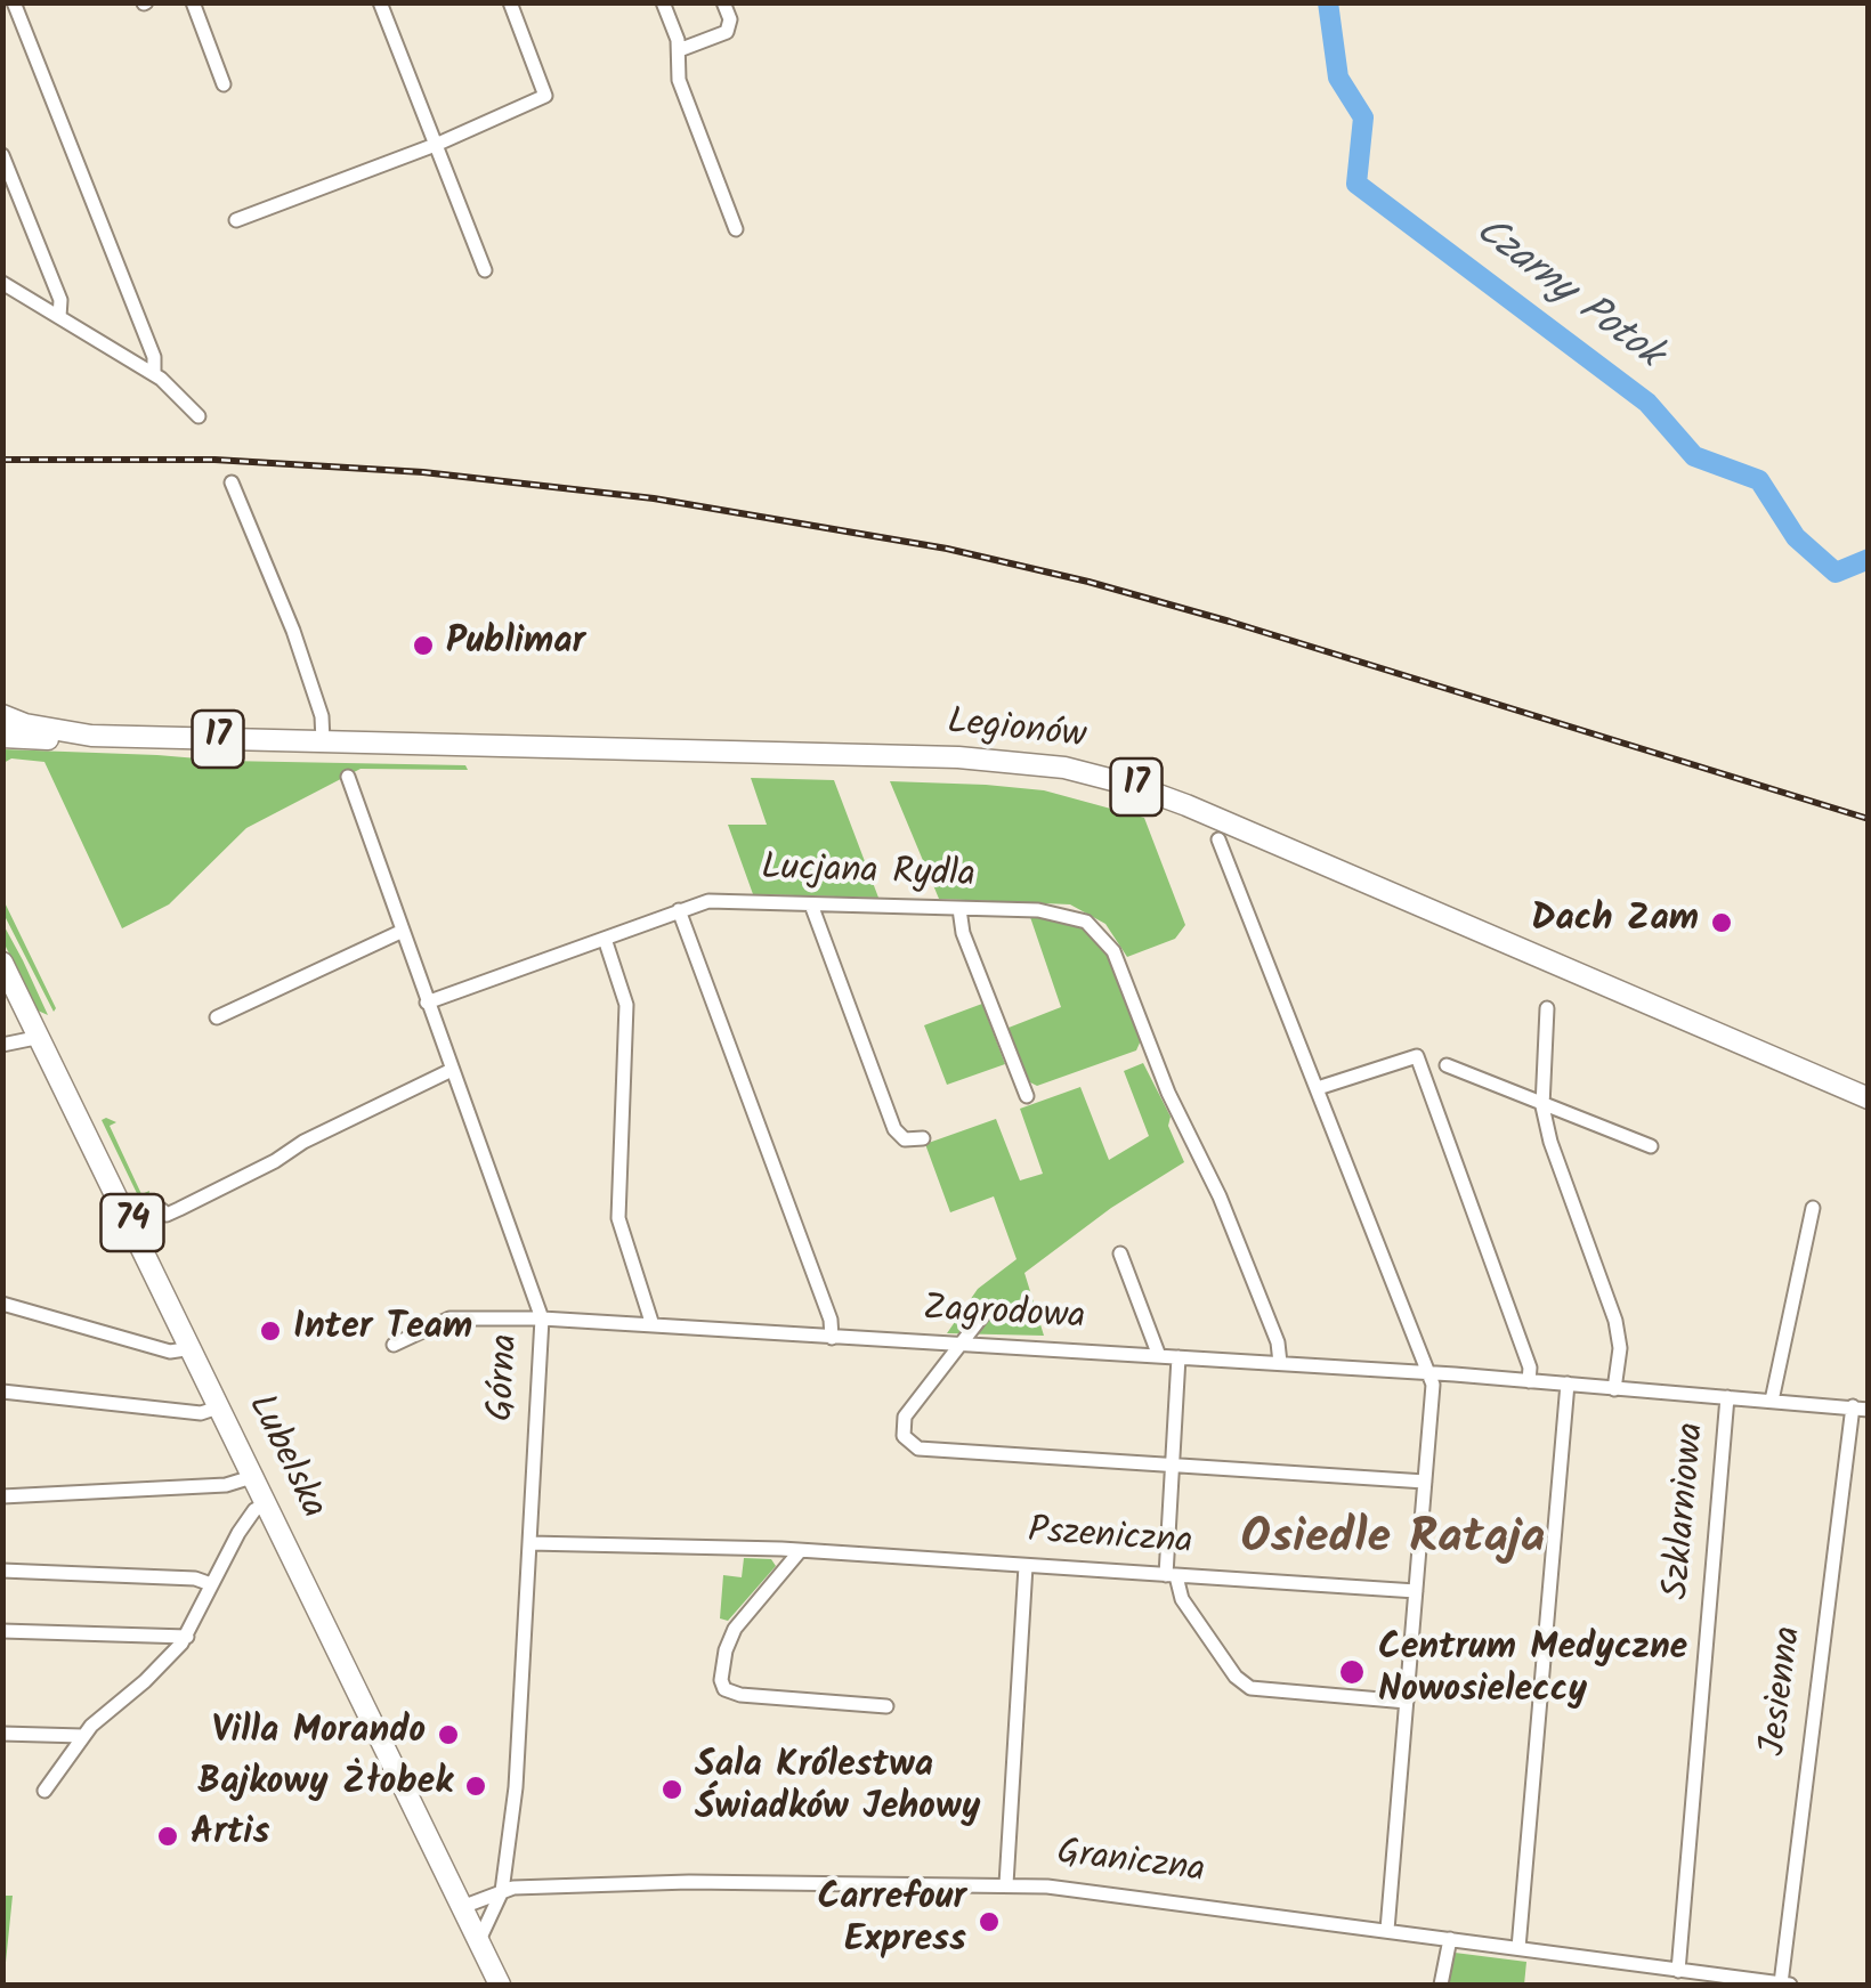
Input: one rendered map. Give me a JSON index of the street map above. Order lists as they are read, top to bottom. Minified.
{"streets":{"main road":["Legionów","17","74","Lubelska"],"street":["Lucjana Rydla","Zagrodowa","Górna","Szklarniowa","Pszeniczna","Jesienna","Graniczna"]},"crossings":[["Lucjana Rydla","Zagrodowa"],["Lucjana Rydla","Górna"],["Zagrodowa","Górna"],["Zagrodowa","Szklarniowa"],["Zagrodowa","Jesienna"],["Górna","Lubelska"],["Górna","Pszeniczna"],["Górna","Graniczna"],["Lubelska","Graniczna"],["Szklarniowa","Graniczna"],["Jesienna","Graniczna"]],"districts":["Osiedle Rataja"],"water":["Czarny Potok"],"places":["Publimar","Dach Zam","Inter Team","Centrum Medyczne Nowosieleccy","Villa Morando","Bajkowy Żłobek","Sala Królestwa Świadków Jehowy","Artis","Carrefour Express"]}
